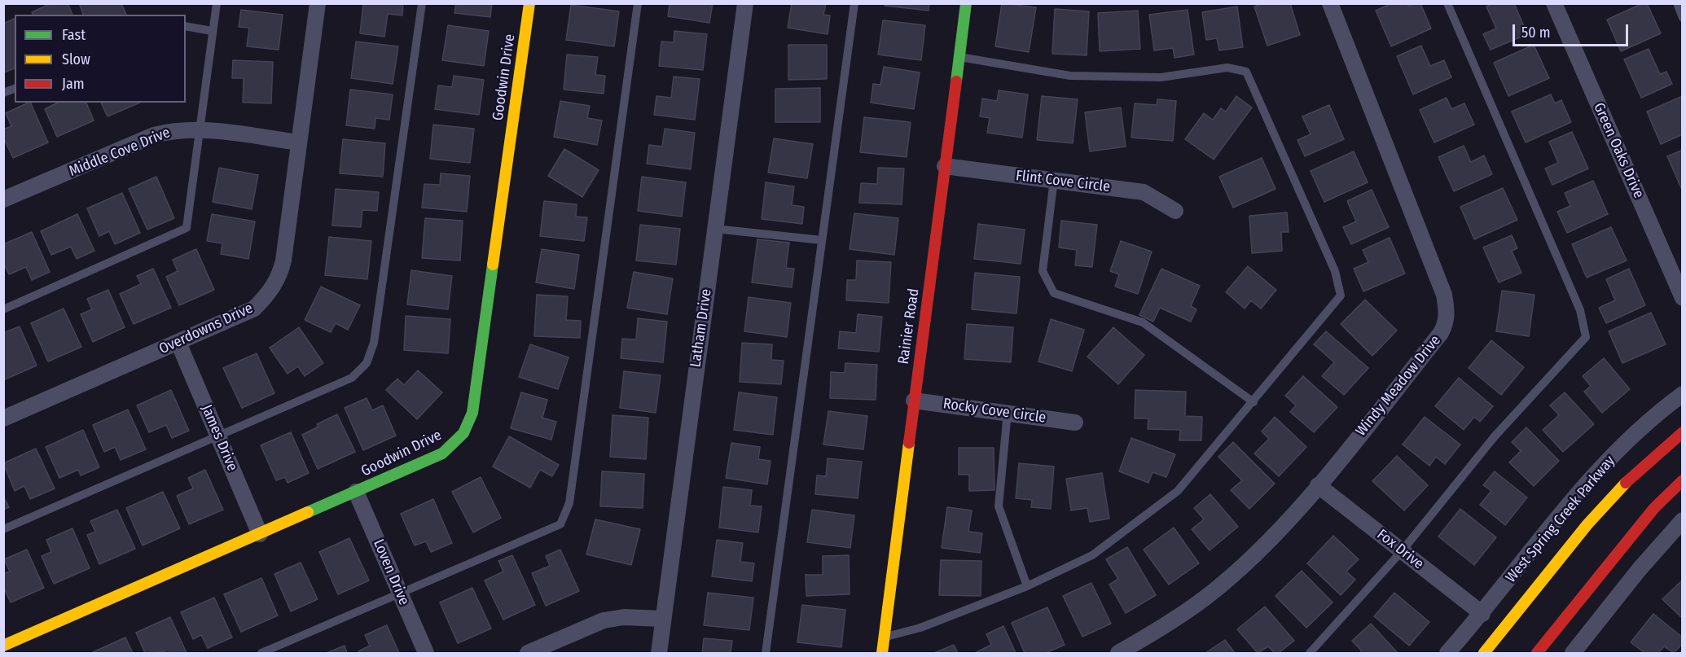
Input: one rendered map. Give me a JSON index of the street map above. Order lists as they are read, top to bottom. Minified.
{"streets":{"street":["Goodwin Drive","Green Oaks Drive","Middle Cove Drive","Flint Cove Circle","Rainier Road","Latham Drive","Overdowns Drive","Windy Meadow Drive","Rocky Cove Circle","James Drive","West Spring Creek Parkway","Fox Drive","Loven Drive"]},"crossings":[["Goodwin Drive","James Drive"],["Goodwin Drive","Loven Drive"],["Middle Cove Drive","Overdowns Drive"],["Flint Cove Circle","Rainier Road"],["Rainier Road","Rocky Cove Circle"],["Overdowns Drive","James Drive"],["Windy Meadow Drive","Fox Drive"],["West Spring Creek Parkway","Fox Drive"]],"legend":["Fast","Slow","Jam"],"scale_bar":"50 m"}
